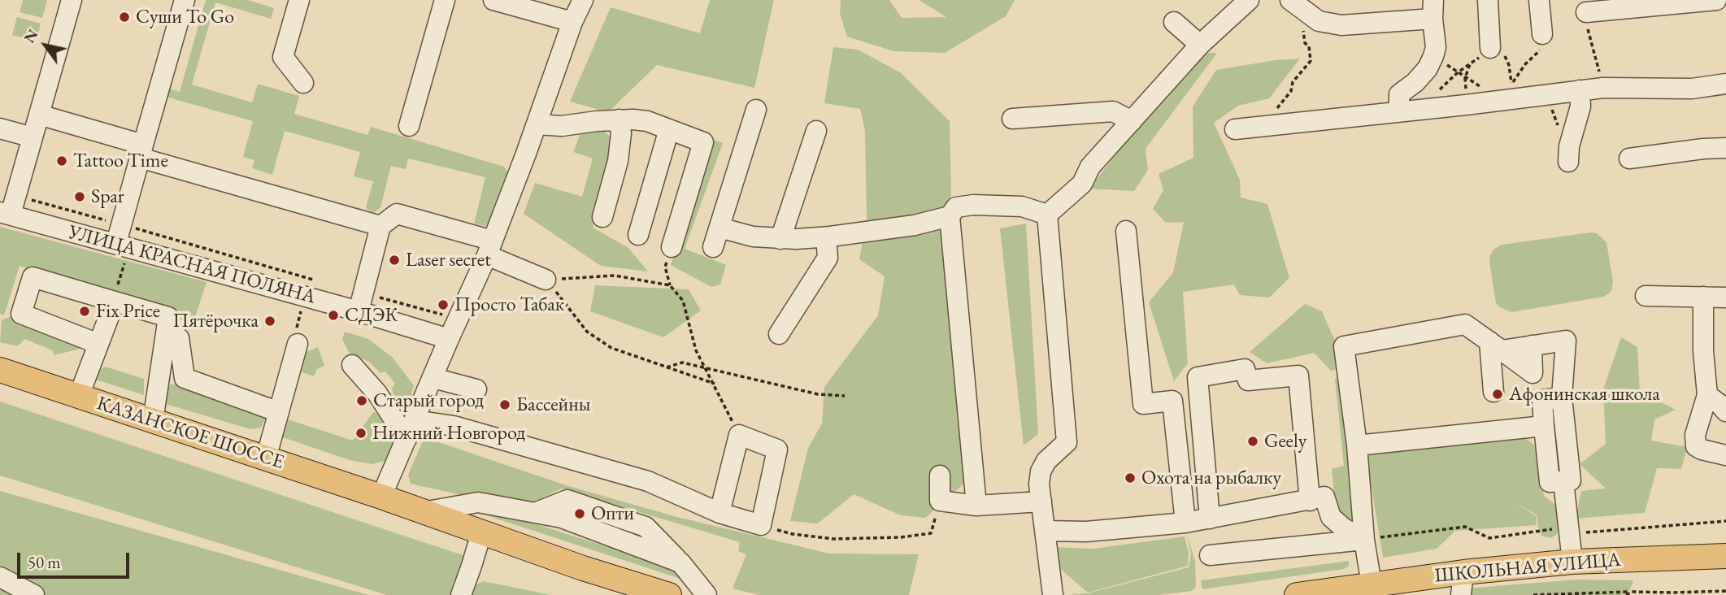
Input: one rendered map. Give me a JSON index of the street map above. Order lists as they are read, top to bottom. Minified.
{"streets":{"main road":["КАЗАНСКОЕ ШОССЕ","ШКОЛЬНАЯ УЛИЦА"],"street":["УЛИЦА КРАСНАЯ ПОЛЯНА"]},"places":["Суши To Go","Tattoo Time","Spar","Laser secret","Просто Табак","Fix Price","СДЭК","Пятёрочка","Афонинская школа","Старый город","Бассейны","Нижний Новгород","Geely","Охота на рыбалку","Опти"],"scale_bar":"50 m","north":"top left"}
